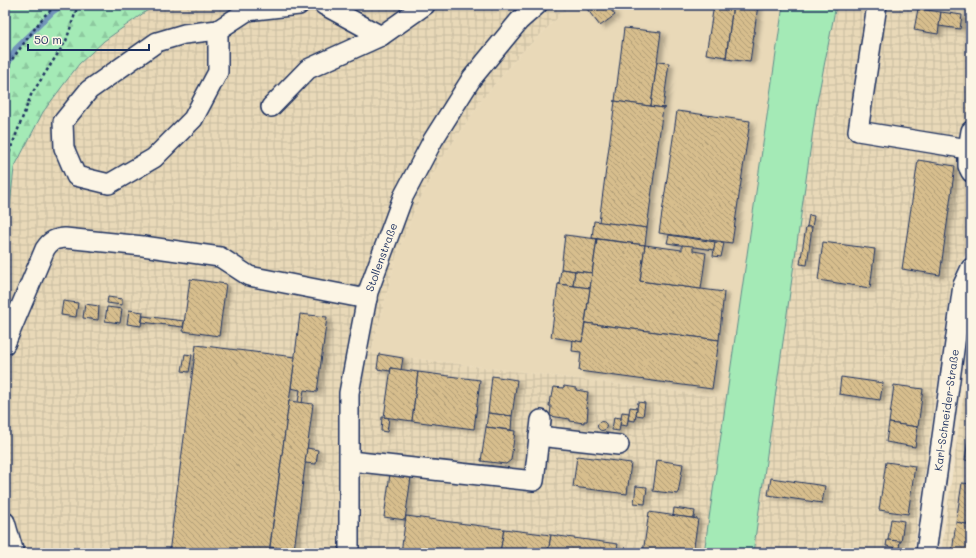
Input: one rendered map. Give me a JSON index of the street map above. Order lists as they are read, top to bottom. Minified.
{"streets":{"street":["Stollenstraße","Karl-Schneider-Straße"]},"scale_bar":"50 m"}
